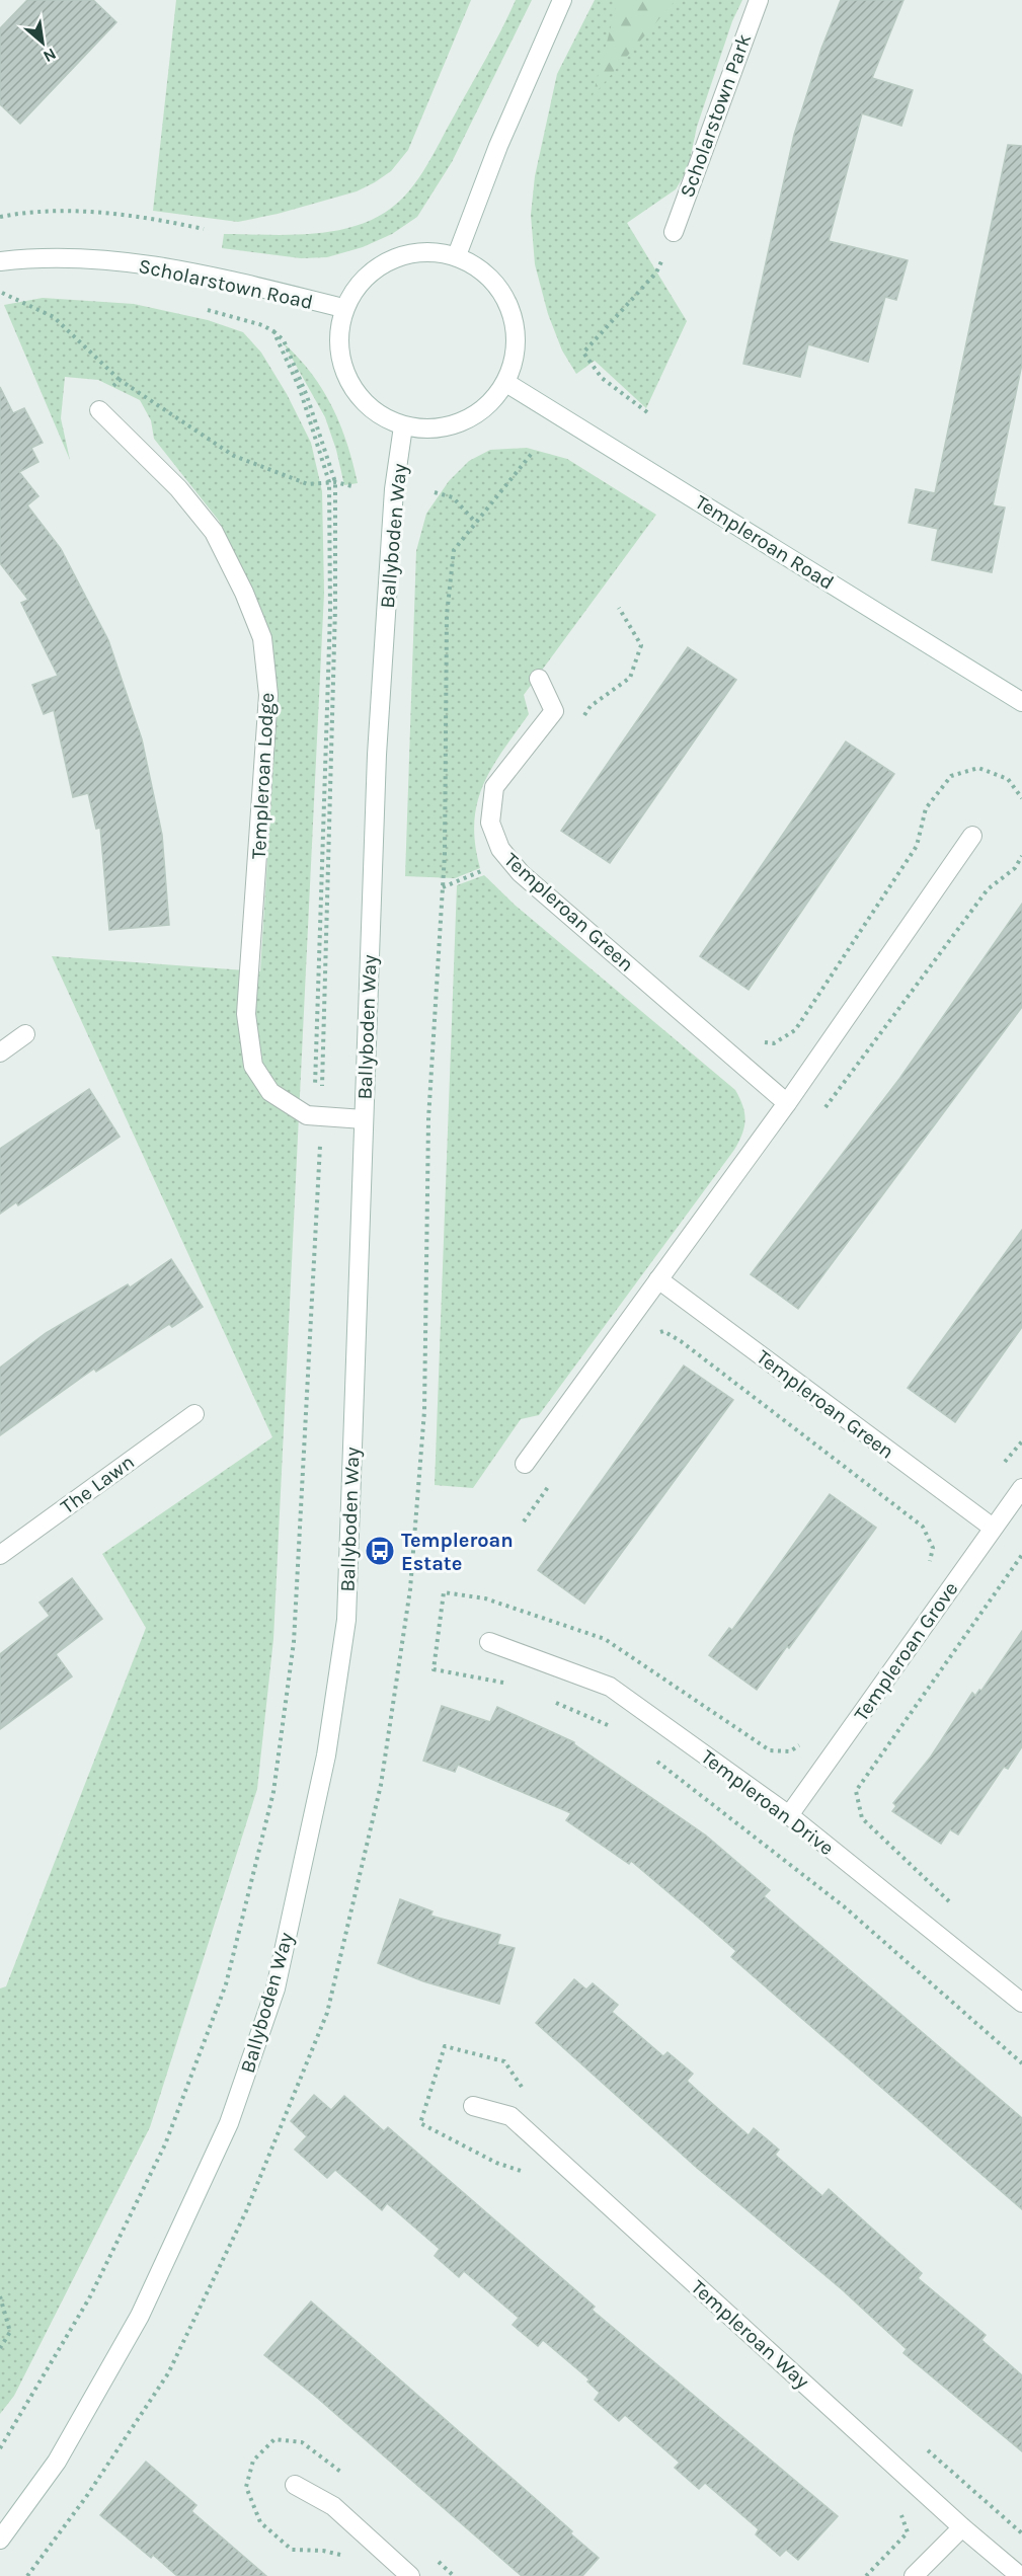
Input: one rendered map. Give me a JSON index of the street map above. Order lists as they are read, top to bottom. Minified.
{"streets":{"street":["Scholarstown Park","Scholarstown Road","Ballyboden Way","Templeroan Road","Templeroan Lodge","Templeroan Green","The Lawn","Templeroan Grove","Templeroan Drive","Templeroan Way"]},"crossings":[["Scholarstown Road","Ballyboden Way"],["Scholarstown Road","Templeroan Road"],["Ballyboden Way","Templeroan Road"],["Ballyboden Way","Templeroan Lodge"],["Templeroan Green","Templeroan Grove"],["Templeroan Grove","Templeroan Drive"]],"places":{"bus stop":["Templeroan Estate"]},"north":"bottom right"}
